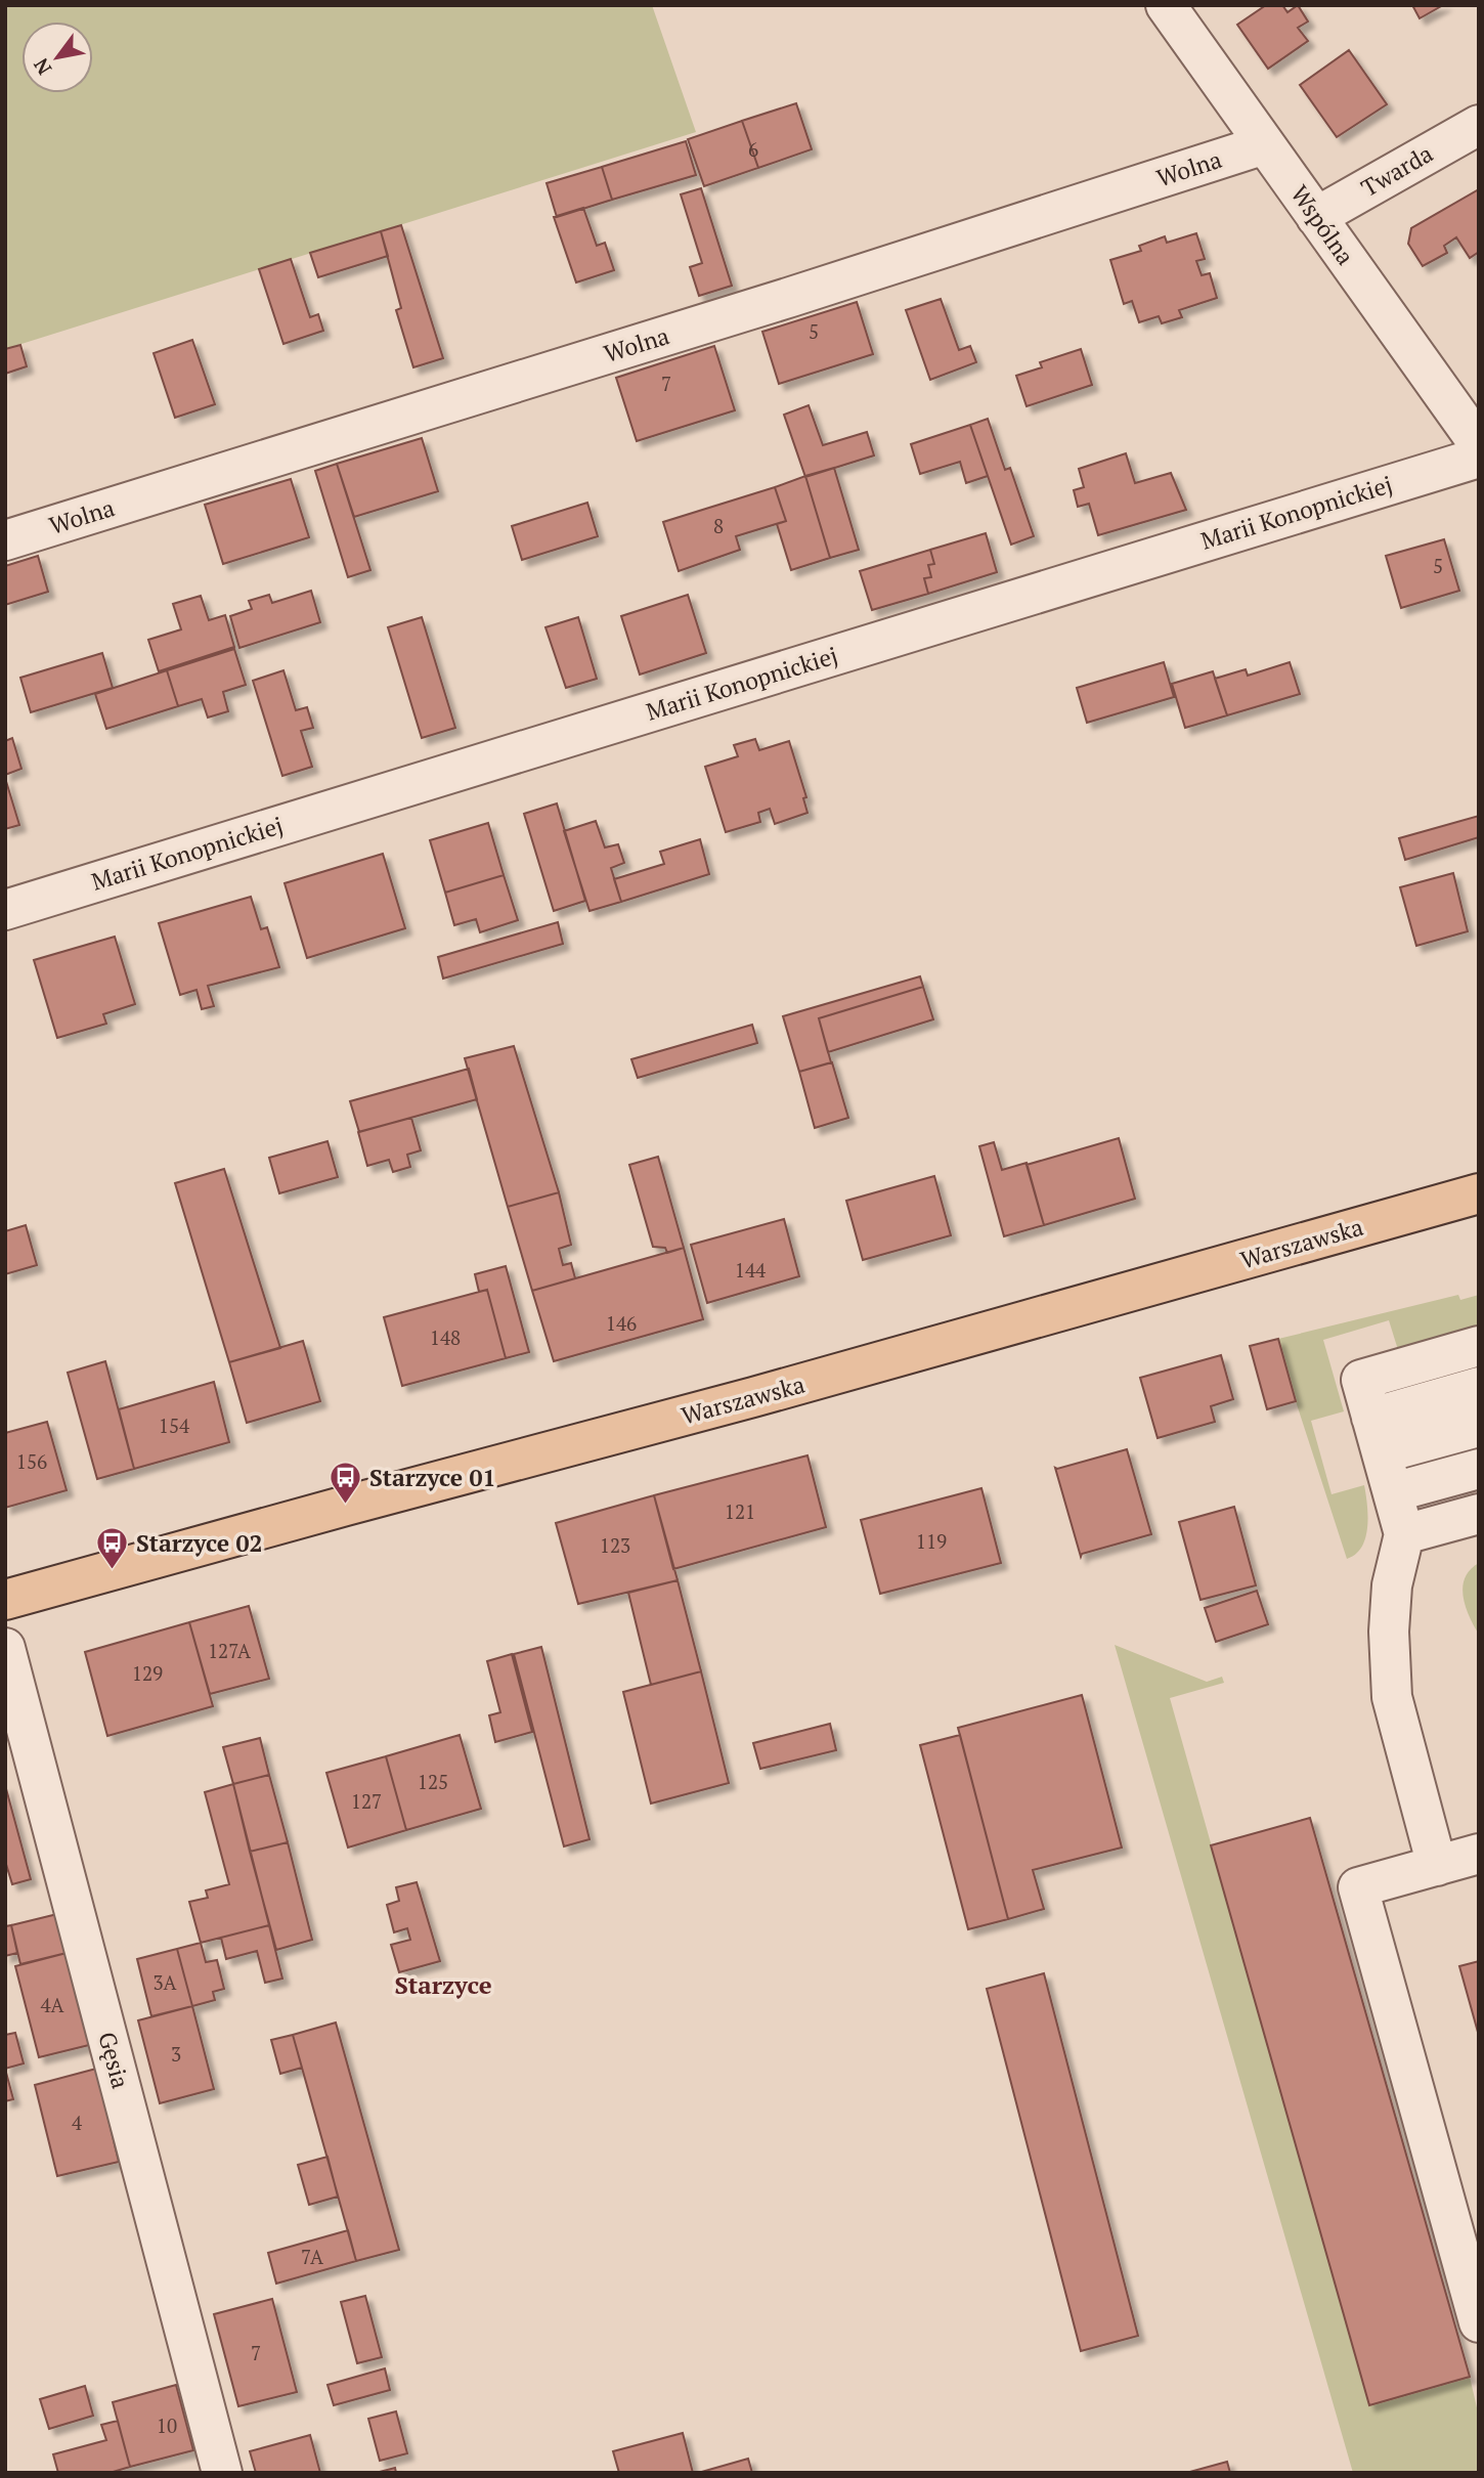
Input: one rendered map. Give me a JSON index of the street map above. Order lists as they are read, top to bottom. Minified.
{"streets":{"main road":["Warszawska"],"street":["Wolna","Twarda","Wspólna","Marii Konopnickiej","Gęsia"]},"crossings":[["Wolna","Wspólna"],["Twarda","Wspólna"]],"districts":["Starzyce"],"places":{"bus stop":["Starzyce 01","Starzyce 02"]},"house_numbers":["6","5","7","8","5","144","146","148","154","156","121","119","123","127A","129","125","127","3A","4A","3","4","7A","7","10"],"north":"bottom left"}
